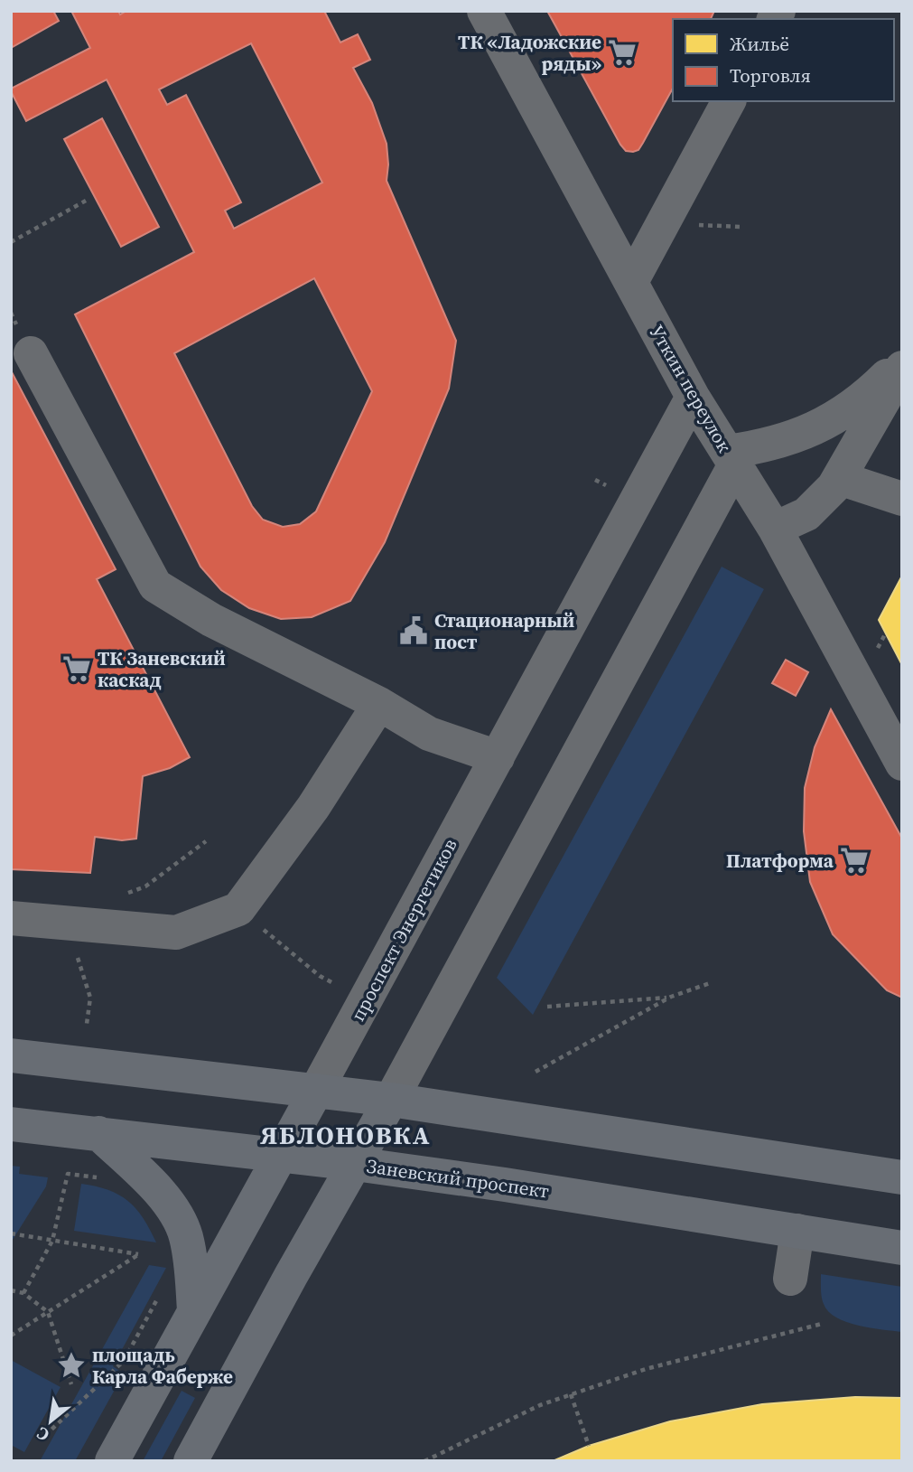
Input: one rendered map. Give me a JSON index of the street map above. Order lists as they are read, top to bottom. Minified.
{"streets":{"main road":["проспект Энергетиков","Заневский проспект"],"street":["Уткин переулок"]},"crossings":[["Уткин переулок","проспект Энергетиков"],["проспект Энергетиков","Заневский проспект"]],"districts":["ЯБЛОНОВКА"],"places":{"supermarket":["ТК «Ладожские ряды»","ТК Заневский каскад","Платформа"],"public building":["Стационарный пост"],"place":["площадь Карла Фаберже"]},"legend":["Жильё","Торговля"],"north":"bottom left"}
